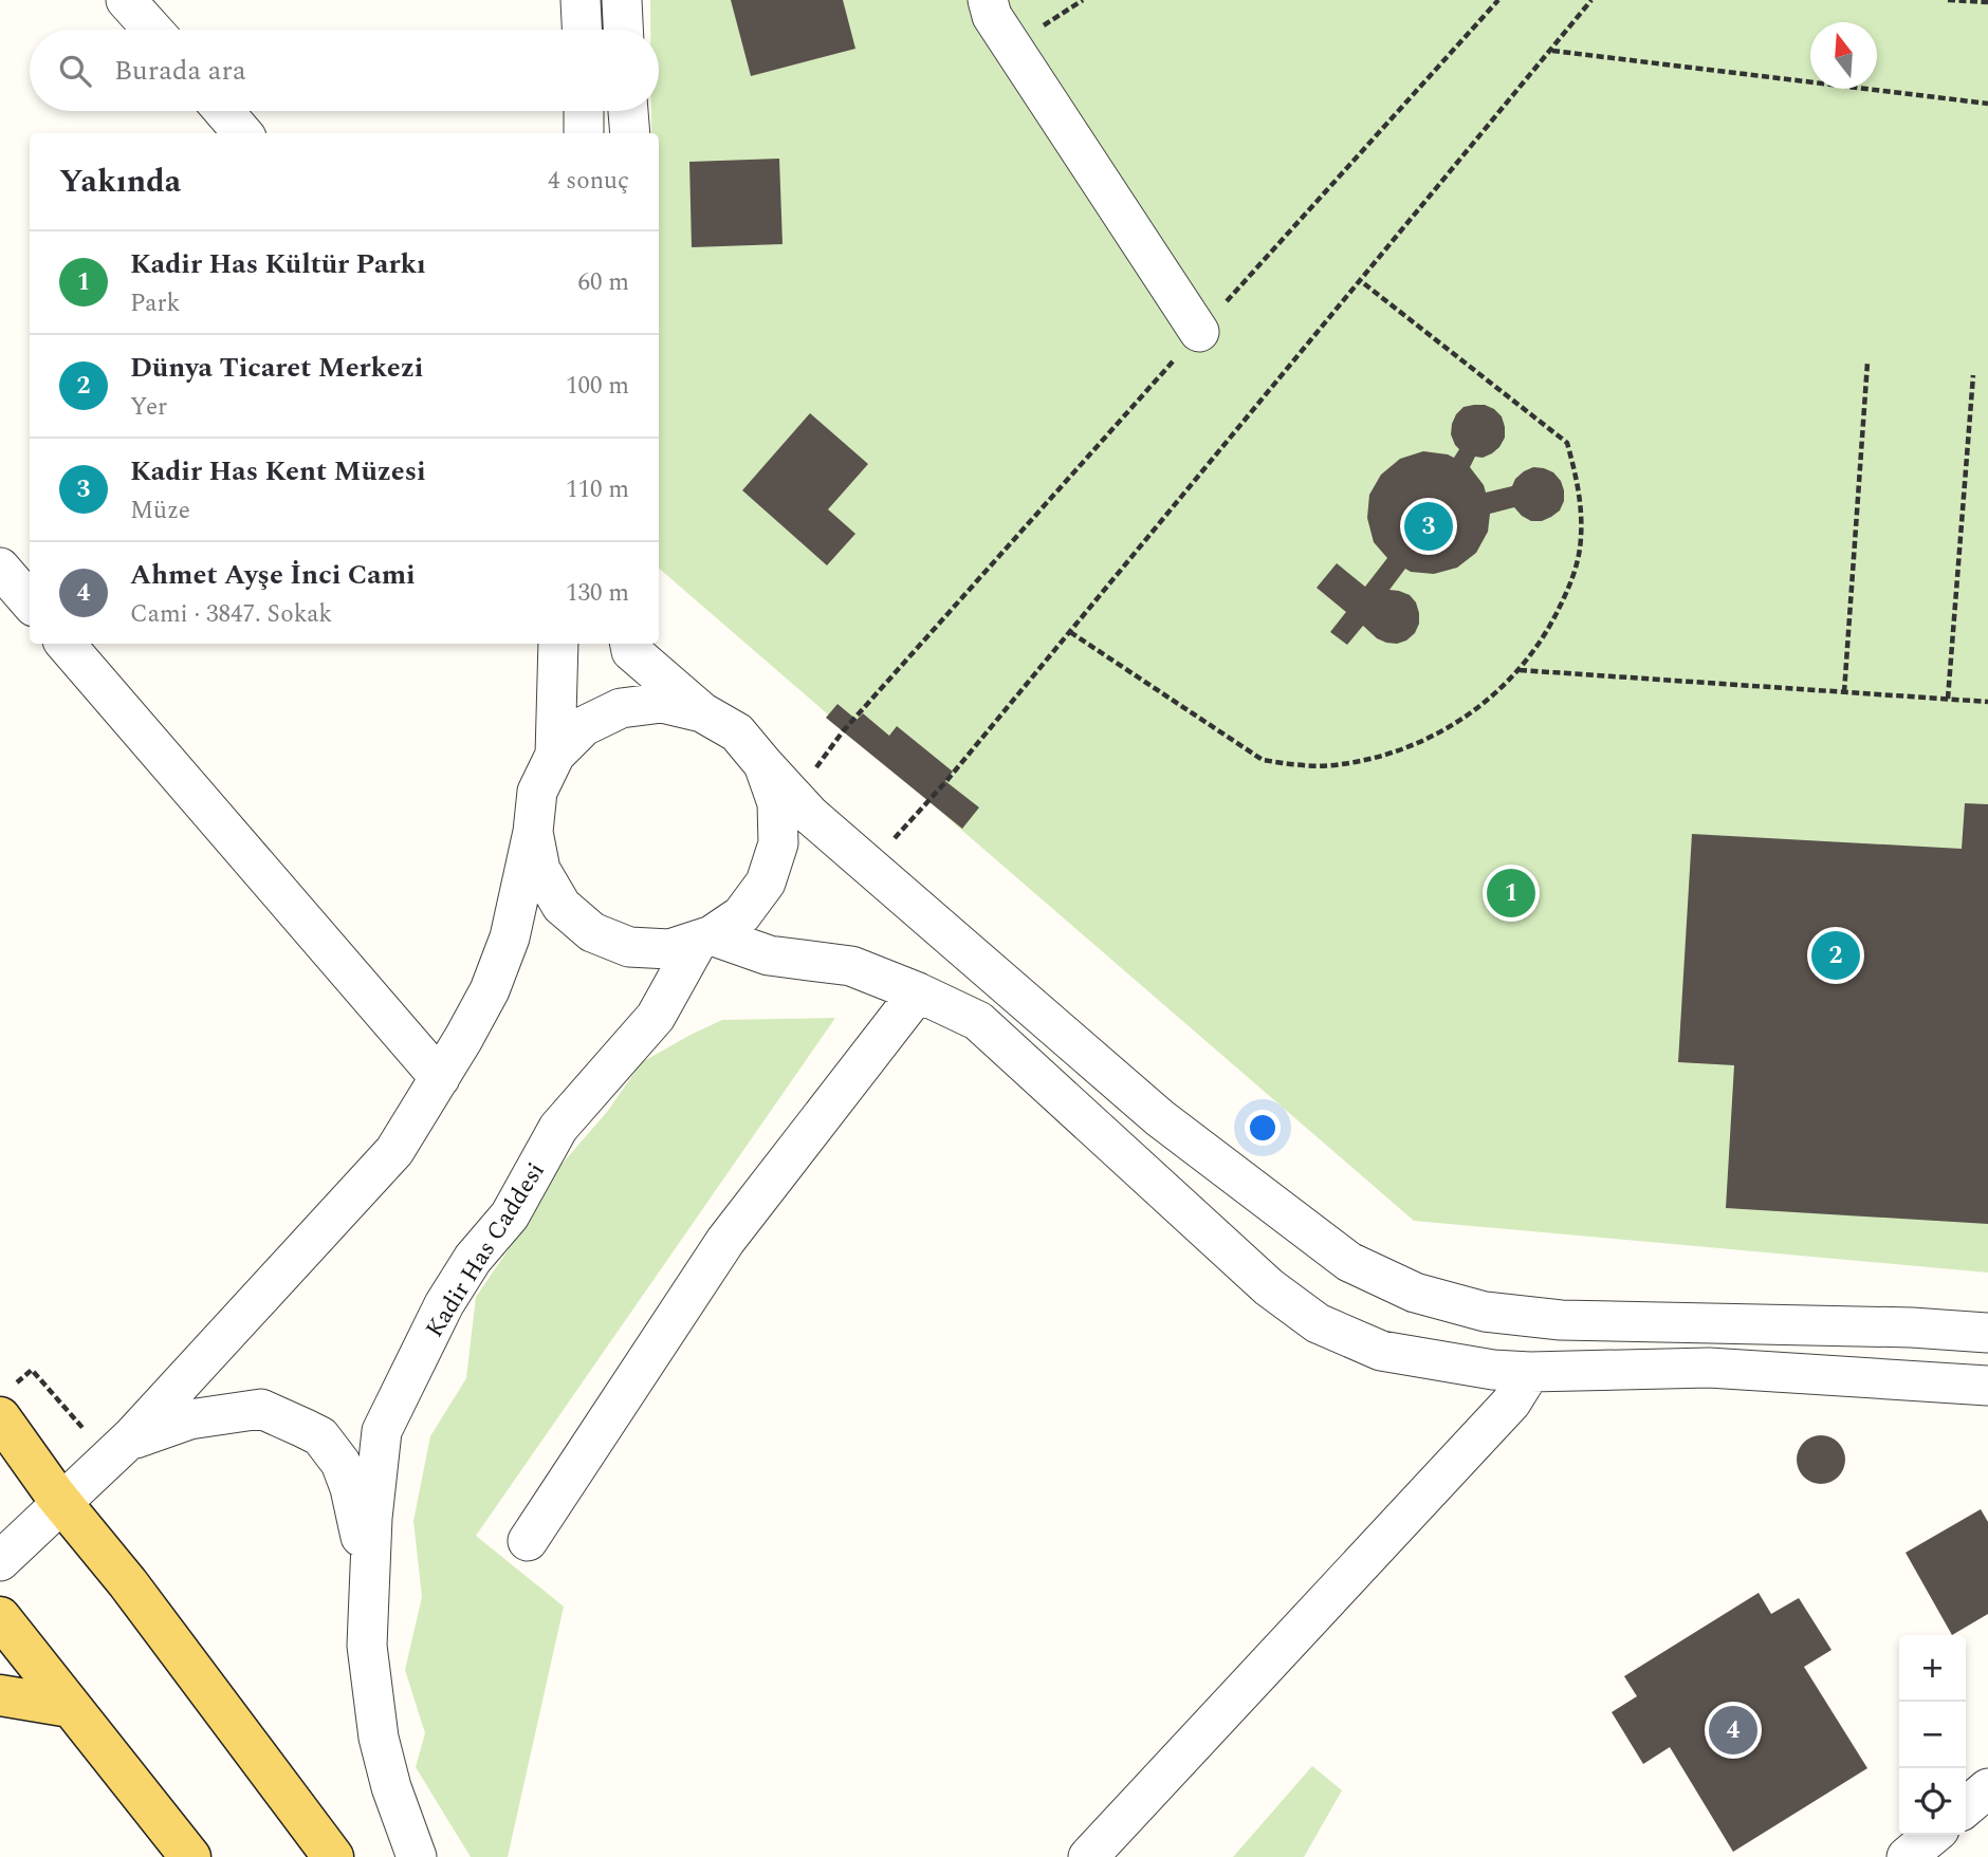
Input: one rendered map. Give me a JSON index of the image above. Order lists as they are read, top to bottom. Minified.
{"streets":{"street":["Kadir Has Caddesi"]},"north":"top","page":{"search":"Burada ara","heading":["Yakında","4 sonuç"],"list":[{"mark":"1","name":"Kadir Has Kültür Parkı","note":"Park","value":"60 m"},{"mark":"2","name":"Dünya Ticaret Merkezi","note":"Yer","value":"100 m"},{"mark":"3","name":"Kadir Has Kent Müzesi","note":"Müze","value":"110 m"},{"mark":"4","name":"Ahmet Ayşe İnci Cami","note":"Cami · 3847. Sokak","value":"130 m"}],"pins":["3","1","2","4"],"map_buttons":["+","−"]}}
